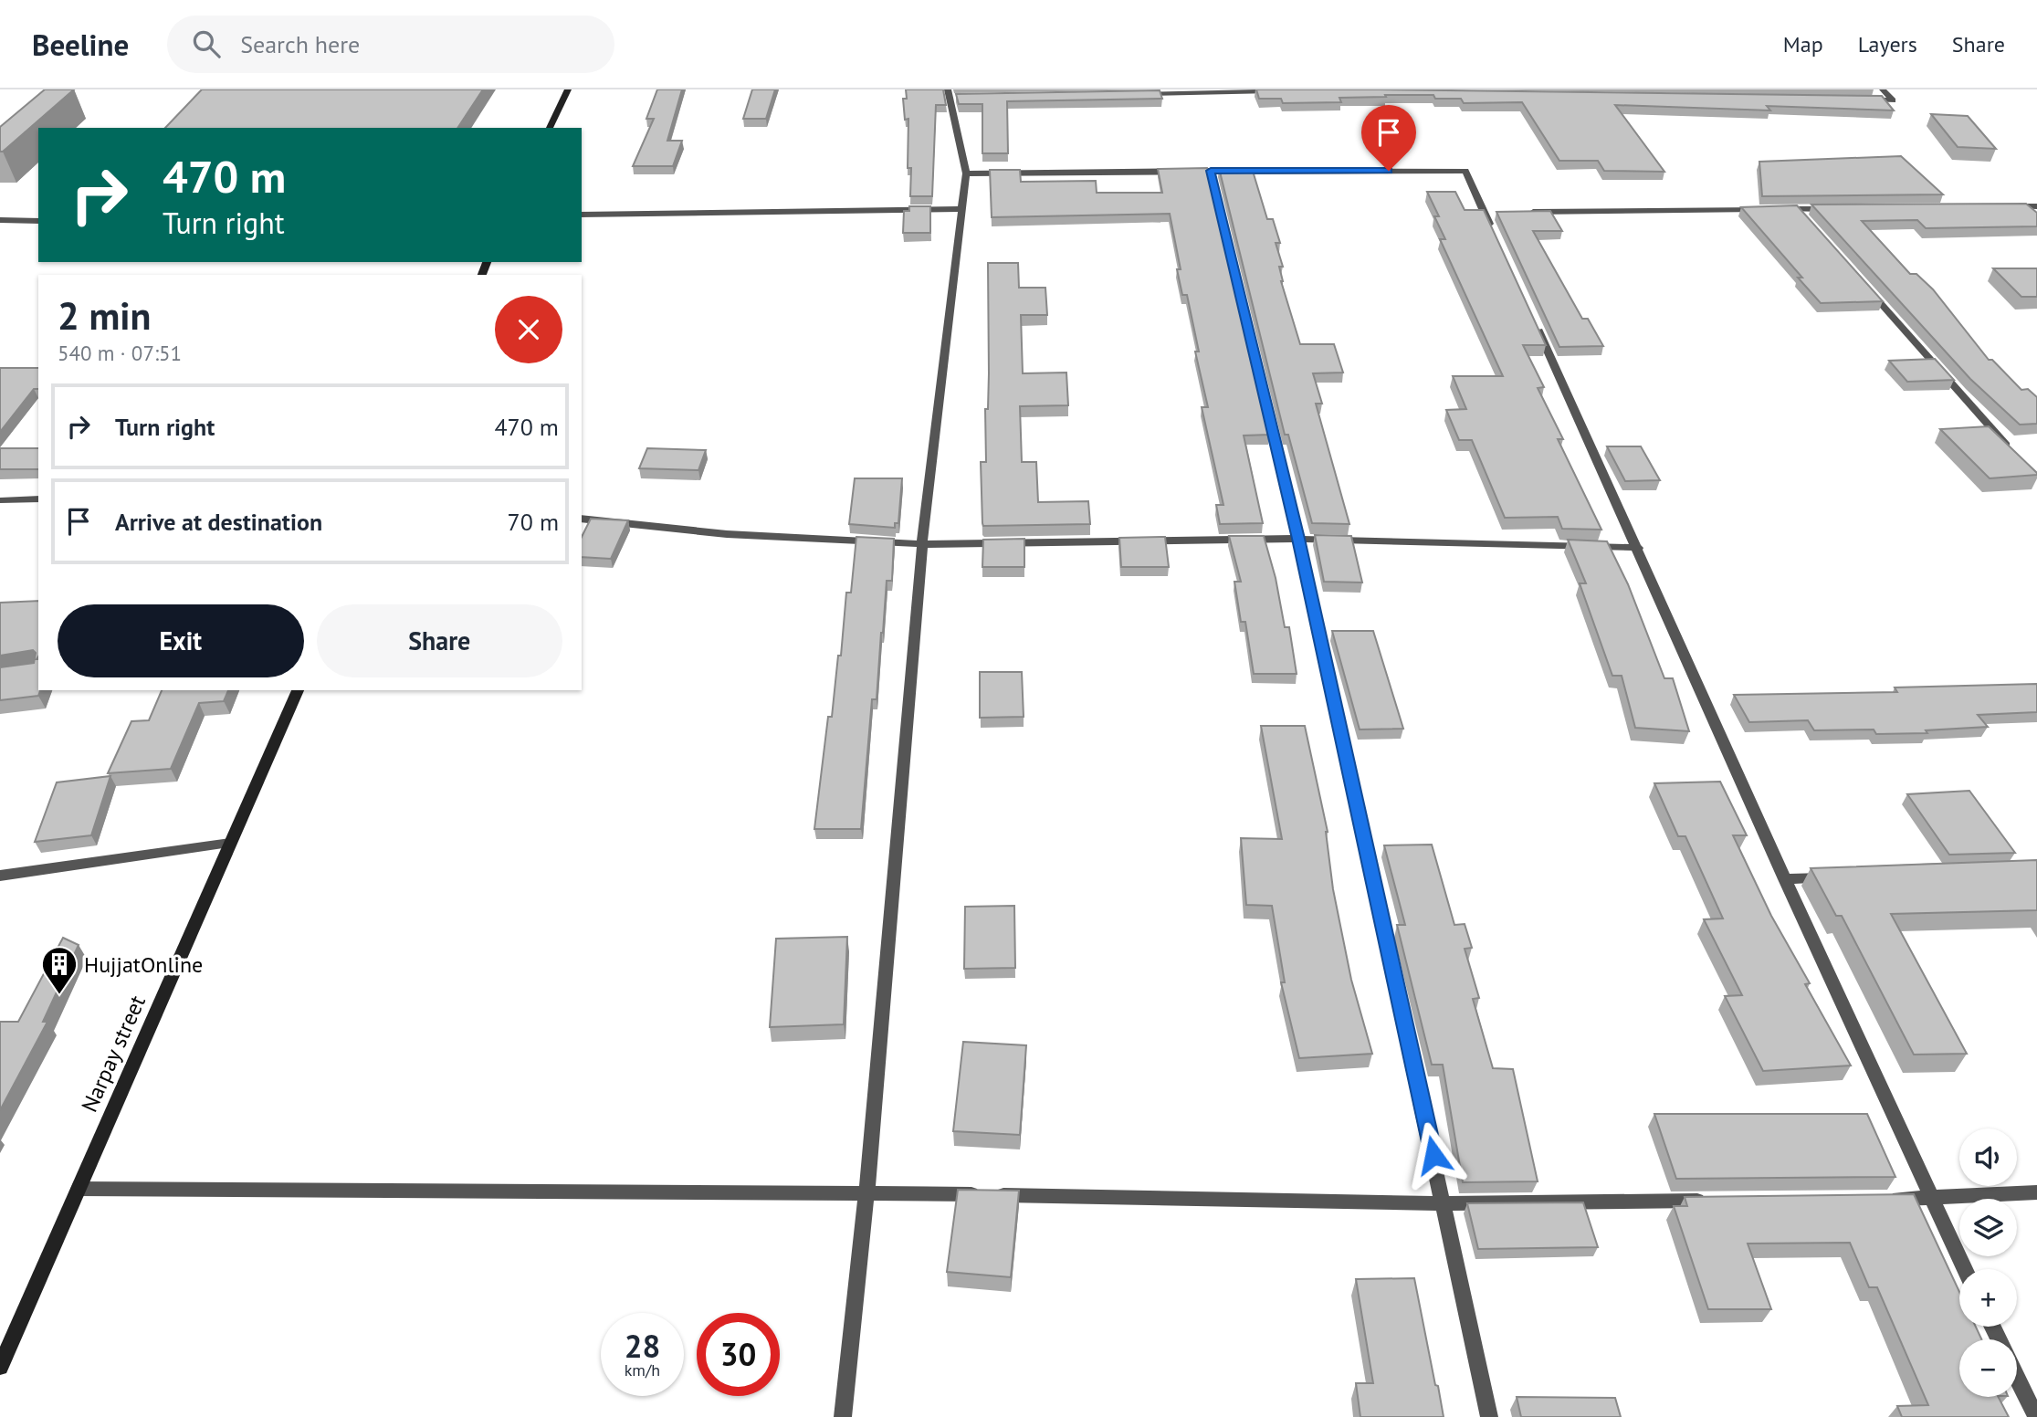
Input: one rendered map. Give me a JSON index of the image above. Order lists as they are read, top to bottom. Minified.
{"streets":{"main road":["Narpay street"]},"places":{"building":["HujjatOnline"]},"page":{"header":"Beeline","search":"Search here","nav":["Map","Layers","Share"],"turn":["470 m","Turn right"],"heading":["2 min","540 m · 07:51"],"list":[{"name":"Turn right","value":"470 m"},{"name":"Arrive at destination","value":"70 m"}],"buttons":["Exit","Share"],"map_buttons":["+","−"],"speed":"28 km/h","limit":"30"}}
